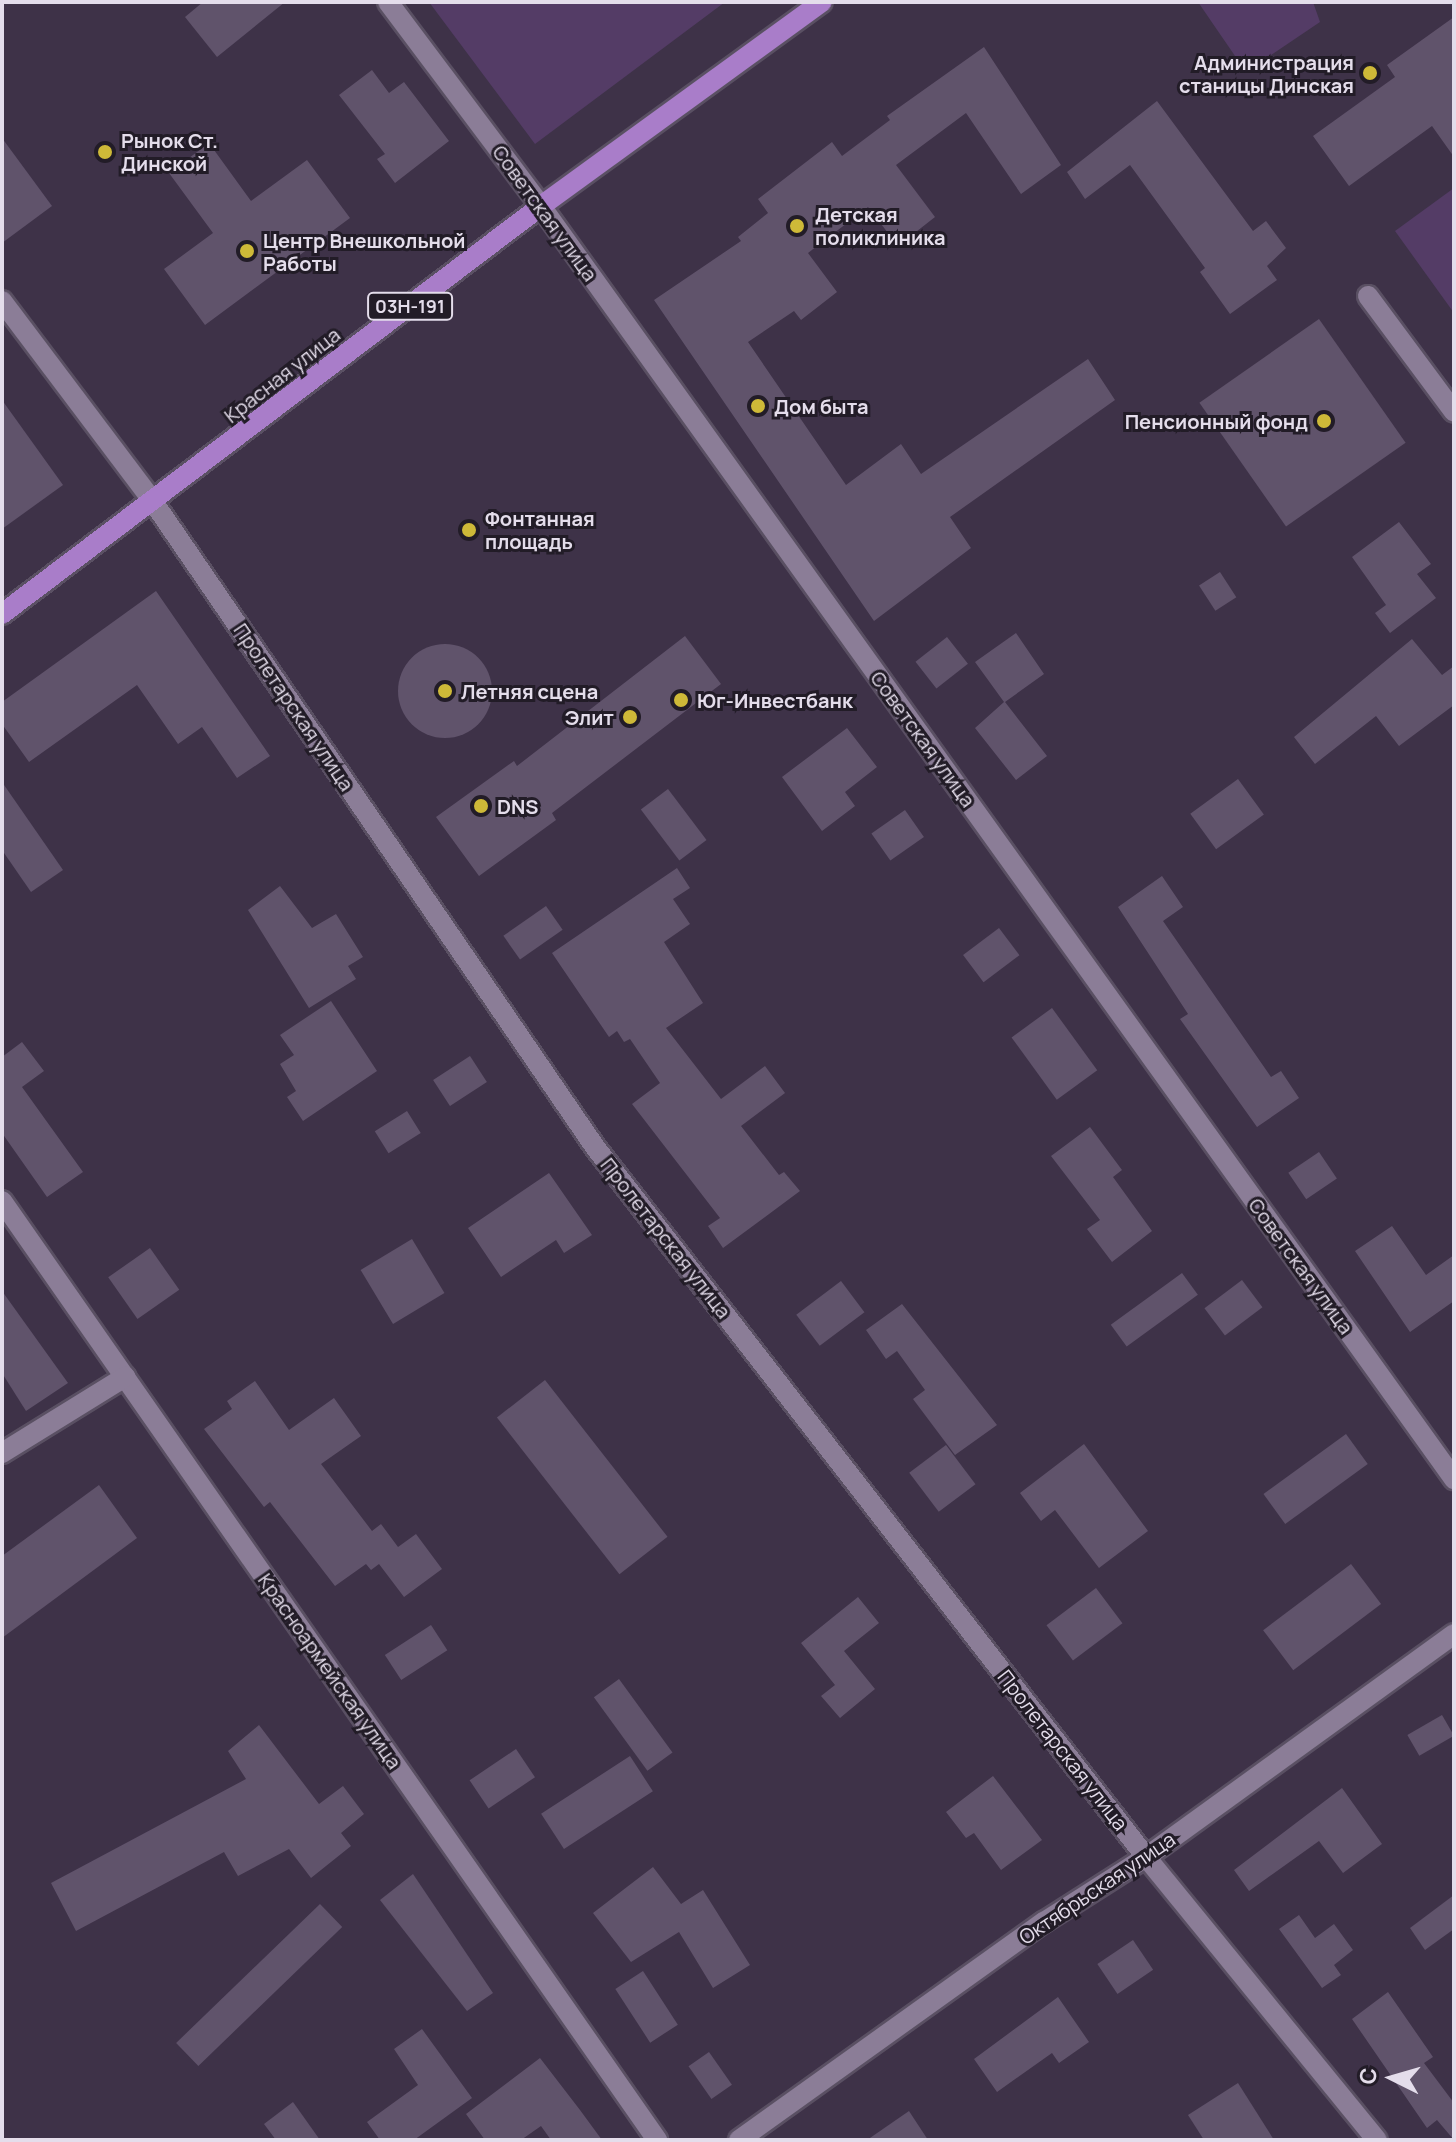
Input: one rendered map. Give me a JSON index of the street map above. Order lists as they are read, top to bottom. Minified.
{"streets":{"main road":["03Н-191","Красная улица"],"street":["Советская улица","Пролетарская улица","Красноармейская улица","Октябрьская улица"]},"crossings":[["Советская улица","Красная улица"],["Красная улица","Пролетарская улица"],["Пролетарская улица","Октябрьская улица"]],"places":["Администрация станицы Динская","Рынок Ст. Динской","Детская поликлиника","Центр Внешкольной Работы","Дом быта","Пенсионный фонд","Фонтанная площадь","Летняя сцена","Юг-Инвестбанк","Элит","DNS"],"north":"left"}
